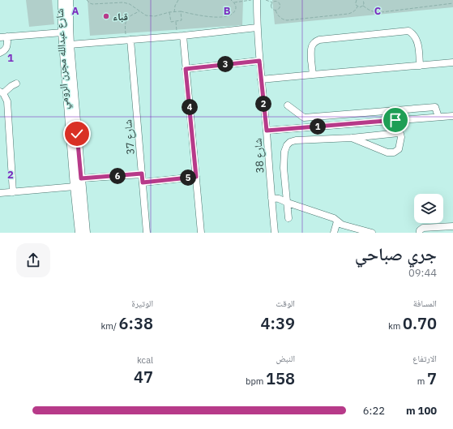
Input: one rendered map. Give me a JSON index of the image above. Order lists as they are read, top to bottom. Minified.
{"streets":{"main road":["شارع عبدالله مجرن الرومي"],"street":["شارع 37","شارع 38"]},"places":["قباء"],"page":{"pins":["3","2","4","1","6","5"],"heading":["جري صباحي","09:44"],"stats":[["المسافة","0.70 km"],["الوقت","4:39"],["الوتيرة","6:38 /km"],["الارتفاع","7 m"],["النبض","158 bpm"],["kcal","47"]],"list":[{"name":"100 m","note":"6:22"}]},"grid":{"columns":["A","B","C"],"rows":["1","2"]}}
